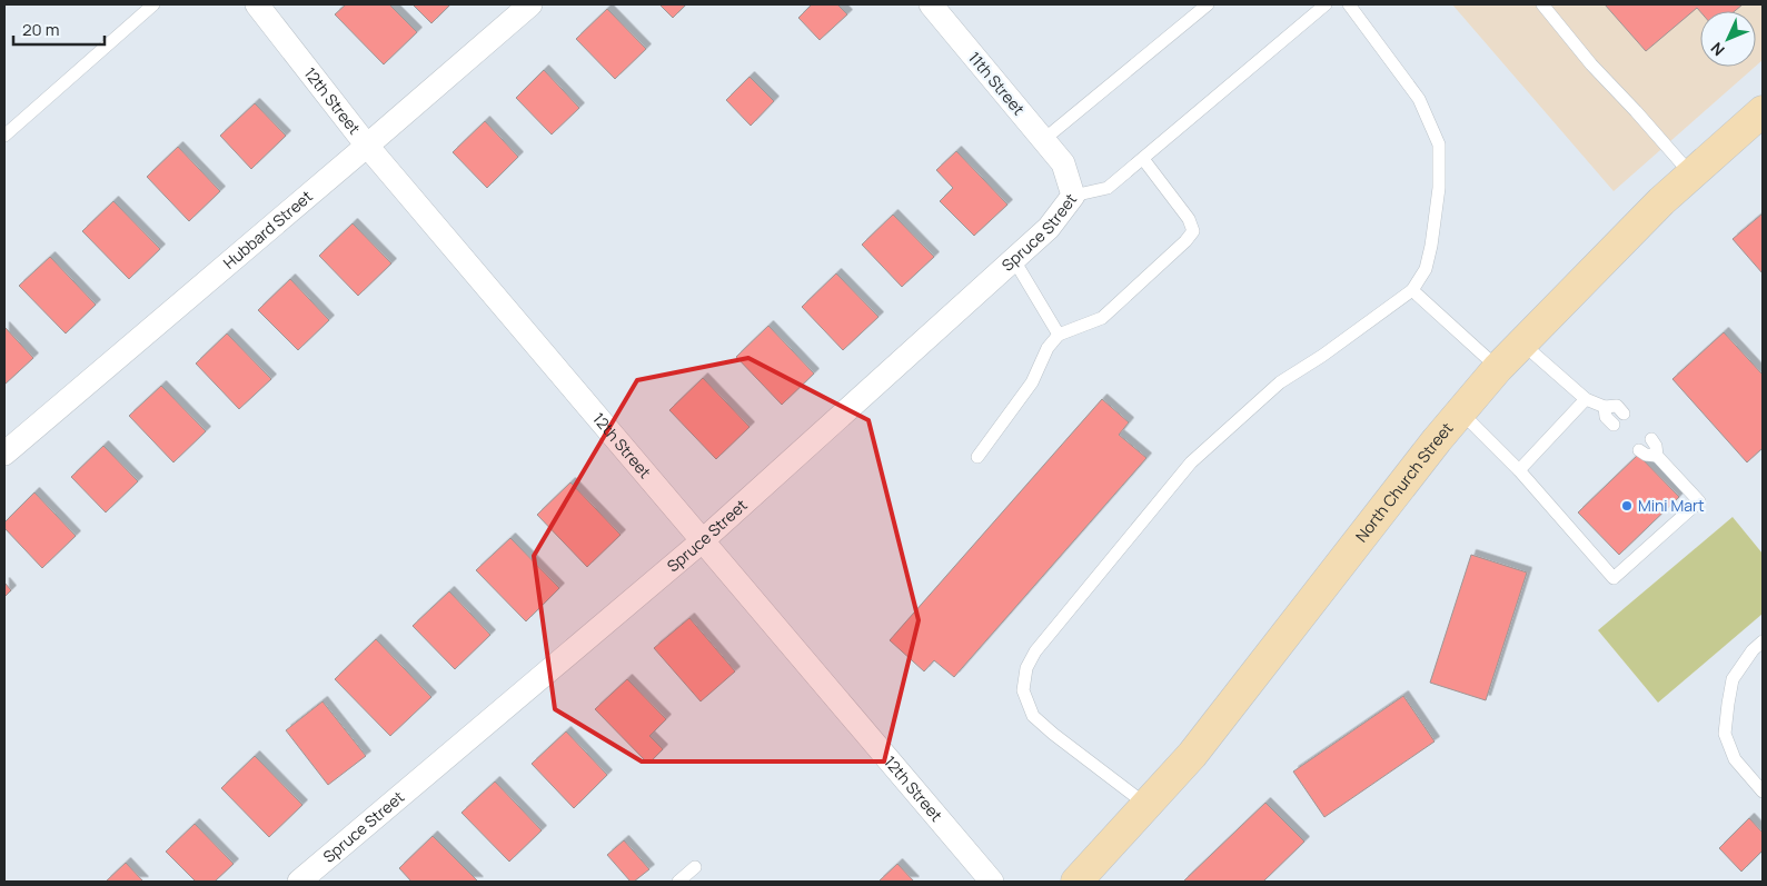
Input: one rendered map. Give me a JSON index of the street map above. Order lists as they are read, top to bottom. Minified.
{"streets":{"main road":["North Church Street"],"street":["11th Street","12th Street","Hubbard Street","Spruce Street"]},"crossings":[["11th Street","Spruce Street"],["12th Street","Hubbard Street"],["12th Street","Spruce Street"]],"places":["Mini Mart"],"scale_bar":"20 m","north":"bottom left"}
